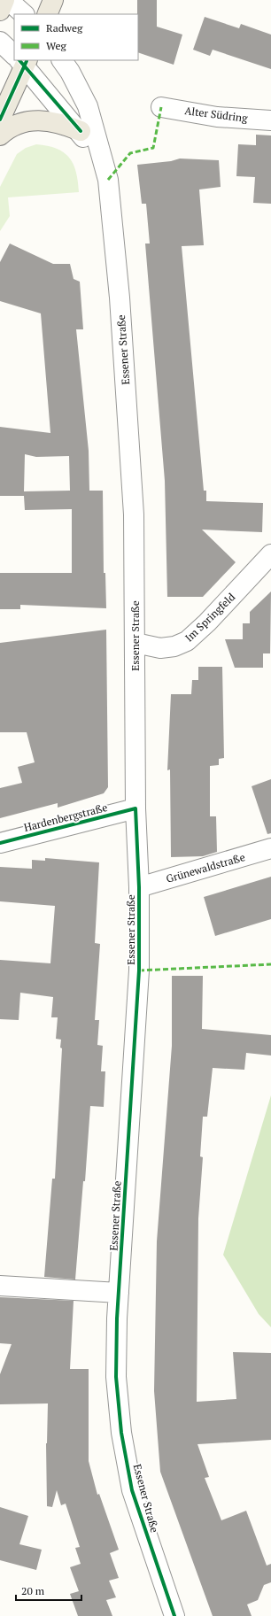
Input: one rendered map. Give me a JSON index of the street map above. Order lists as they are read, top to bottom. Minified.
{"streets":{"street":["Alter Südring","Essener Straße","Im Springfeld","Hardenbergstraße","Grünewaldstraße"]},"crossings":[["Essener Straße","Im Springfeld"],["Essener Straße","Hardenbergstraße"],["Essener Straße","Grünewaldstraße"]],"legend":["Radweg","Weg"],"scale_bar":"20 m"}
